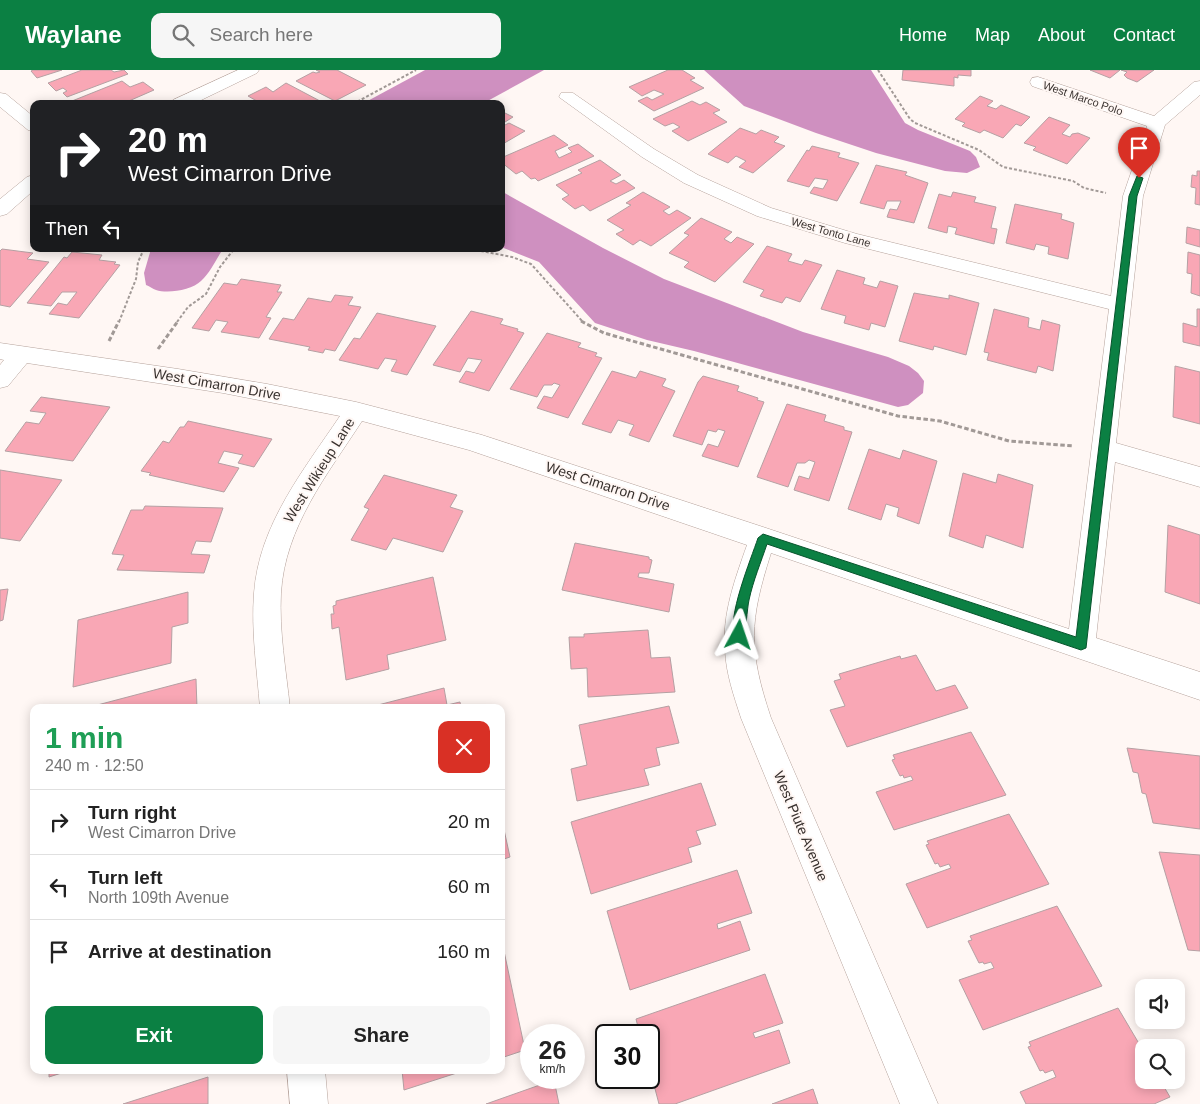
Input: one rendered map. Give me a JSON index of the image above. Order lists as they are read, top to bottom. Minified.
{"streets":{"street":["West Marco Polo","West Tonto Lane","West Cimarron Drive","West Wikieup Lane","West Piute Avenue"]},"crossings":[["West Cimarron Drive","West Wikieup Lane"],["West Cimarron Drive","West Piute Avenue"]],"page":{"header":"Waylane","search":"Search here","nav":["Home","Map","About","Contact"],"turn":["20 m","West Cimarron Drive"],"then":"Then","heading":["1 min","240 m · 12:50"],"list":[{"name":"Turn right","note":"West Cimarron Drive","value":"20 m"},{"name":"Turn left","note":"North 109th Avenue","value":"60 m"},{"name":"Arrive at destination","value":"160 m"}],"buttons":["Exit","Share"],"speed":"26 km/h","limit":"30"}}
